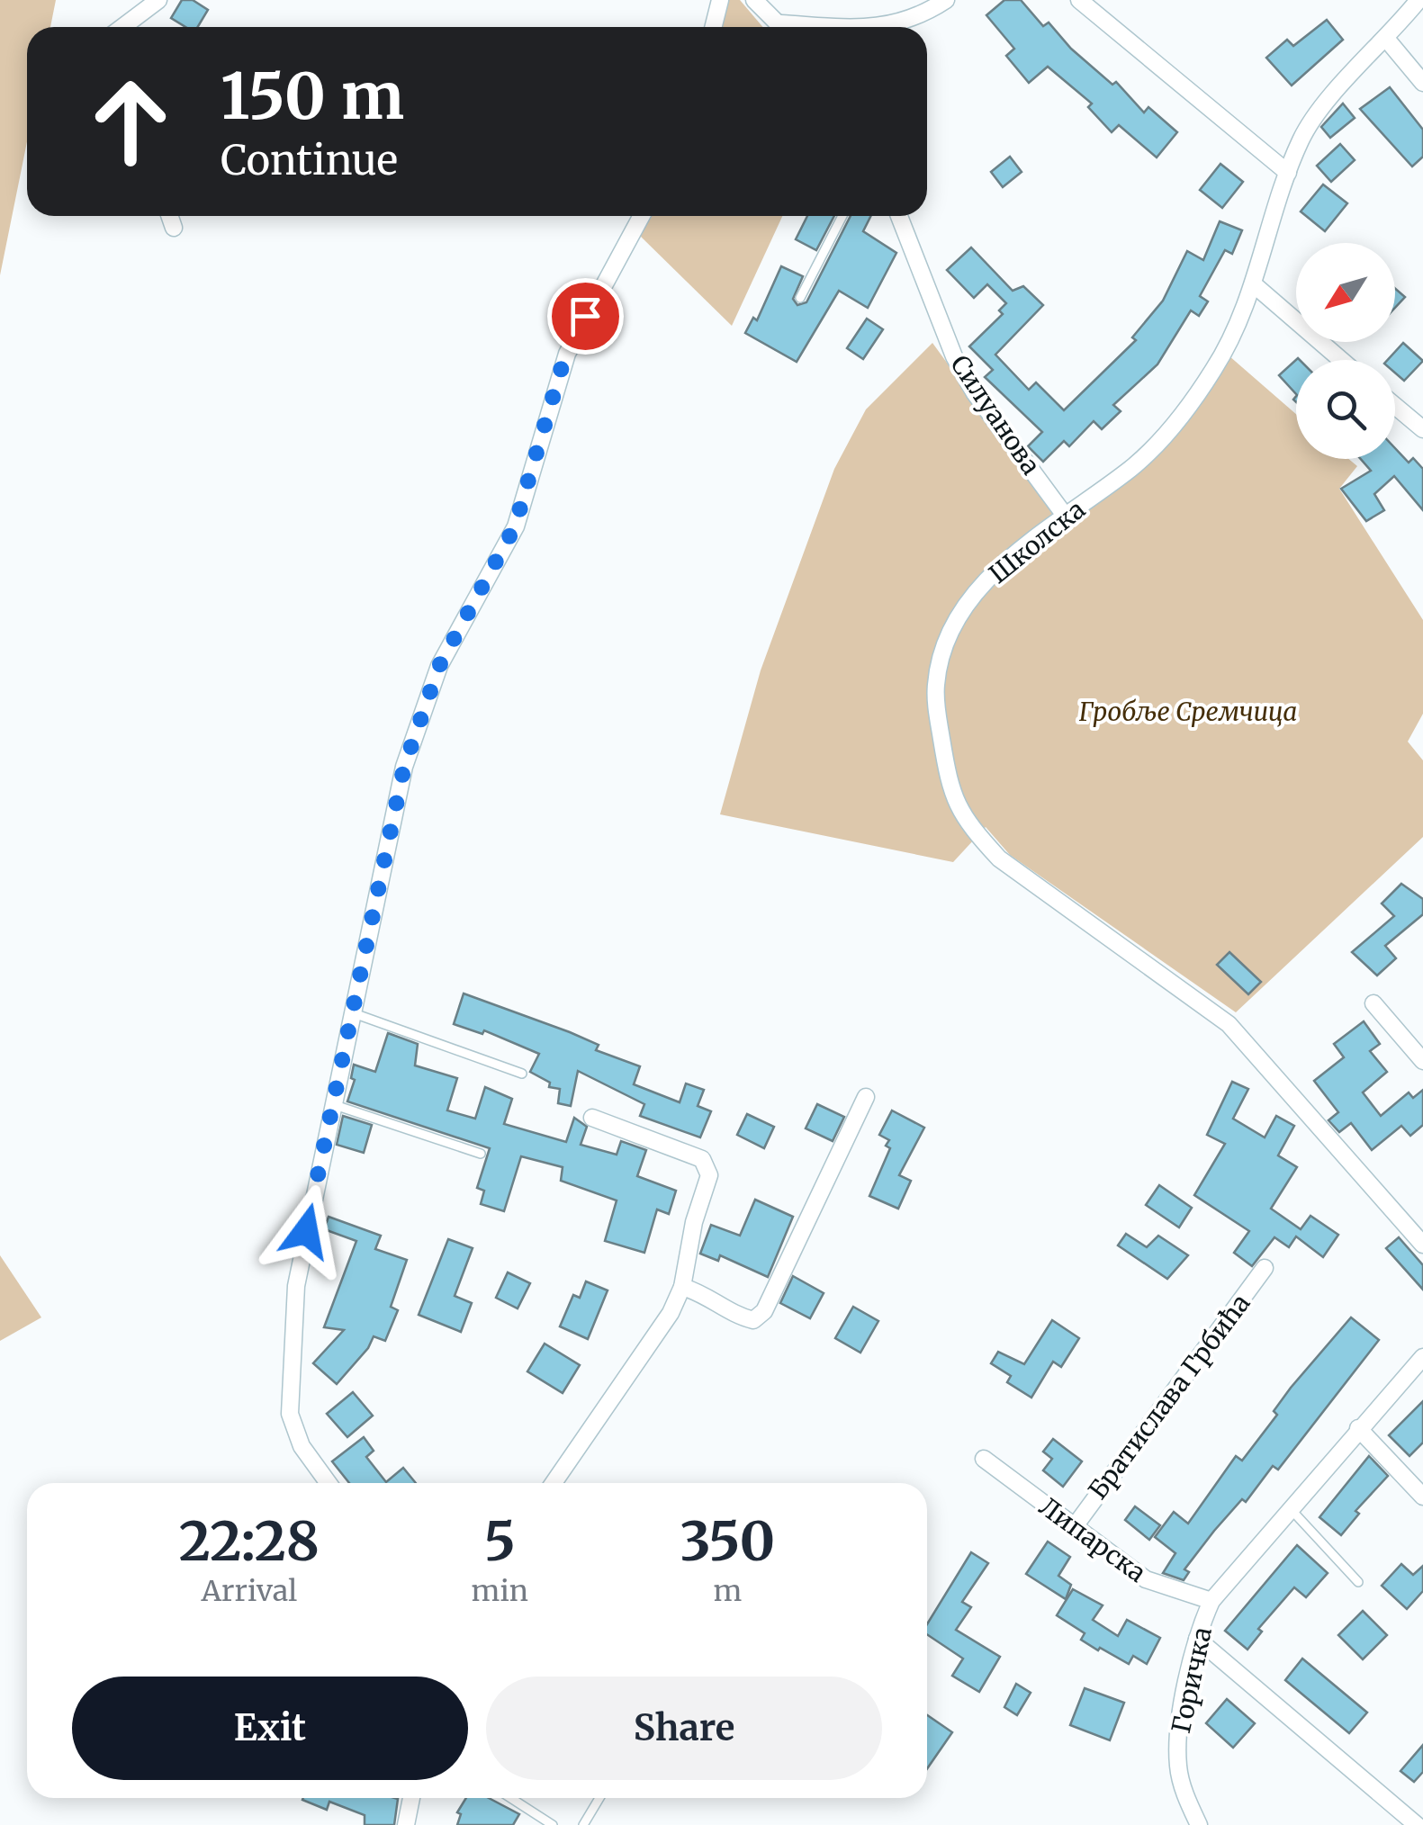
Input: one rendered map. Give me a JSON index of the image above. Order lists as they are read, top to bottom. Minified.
{"streets":{"street":["Силуанова","Школска","Братислава Грбића","Липарска","Горичка"]},"crossings":[["Силуанова","Школска"],["Братислава Грбића","Липарска"],["Липарска","Горичка"]],"parks":["Гробље Сремчица"],"north":"bottom left","page":{"turn":["150 m","Continue"],"eta":["22:28","Arrival","5","min","350","m"],"buttons":["Exit","Share"]}}
